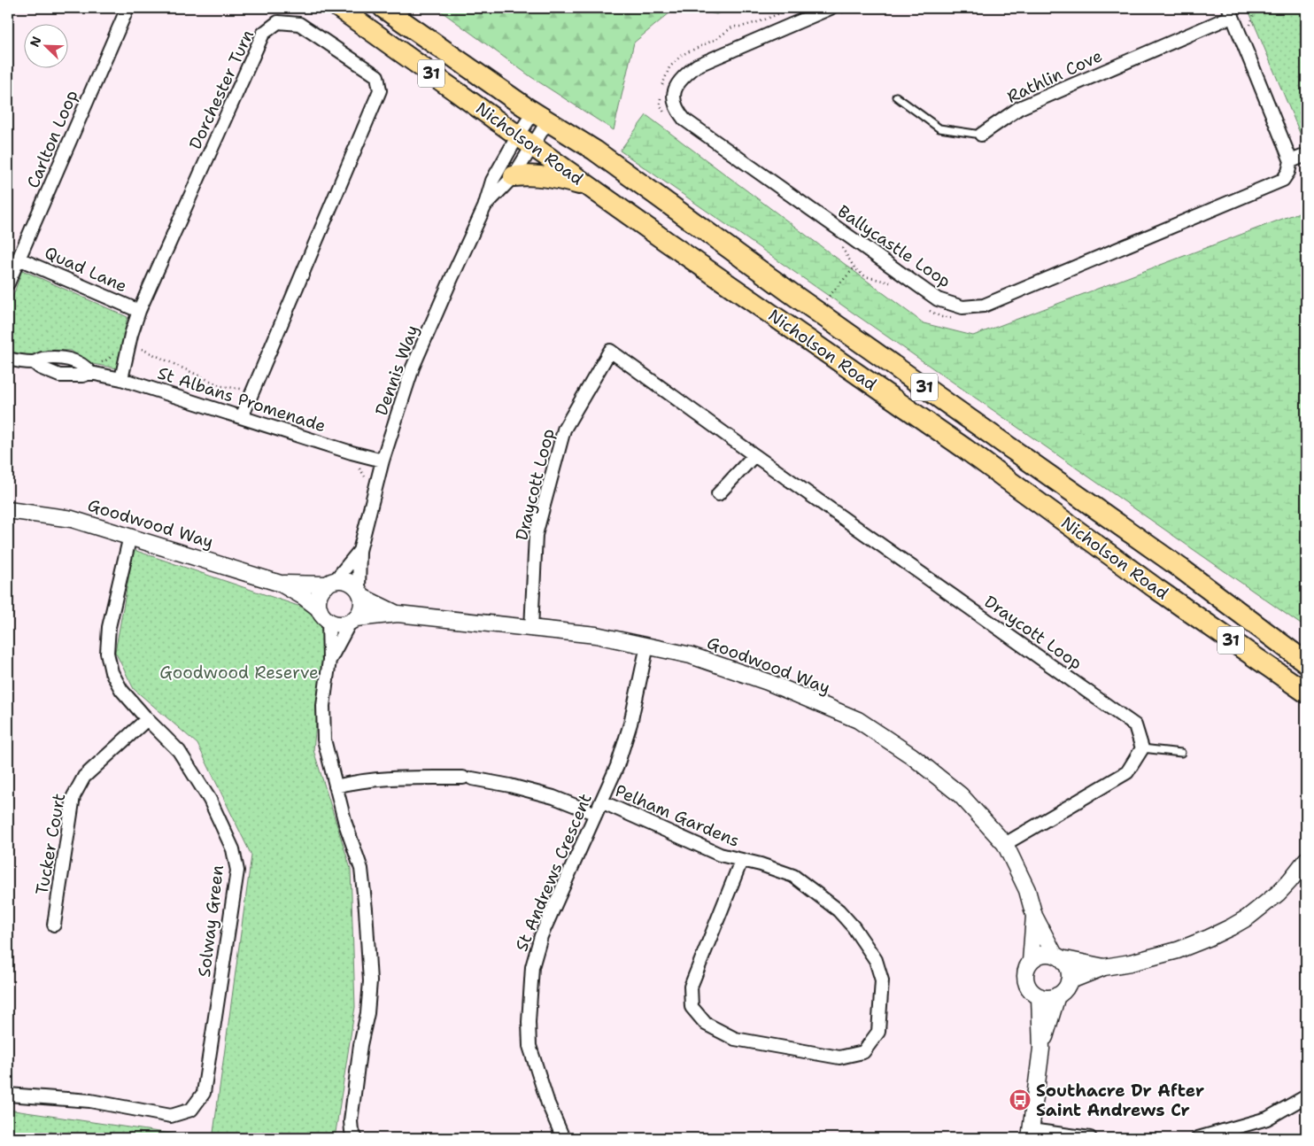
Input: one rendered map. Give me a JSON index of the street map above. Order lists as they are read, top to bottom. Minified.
{"streets":{"main road":["31","Nicholson Road"],"street":["Rathlin Cove","Dorchester Turn","Carlton Loop","Ballycastle Loop","Quad Lane","Dennis Way","St Albans Promenade","Draycott Loop","Goodwood Way","Pelham Gardens","Tucker Court","St Andrews Crescent","Solway Green"]},"crossings":[["Dorchester Turn","Quad Lane"],["Dorchester Turn","St Albans Promenade"],["Carlton Loop","Quad Lane"],["Nicholson Road","Dennis Way"],["Dennis Way","St Albans Promenade"],["Dennis Way","Goodwood Way"],["Draycott Loop","Goodwood Way"],["Goodwood Way","St Andrews Crescent"],["Goodwood Way","Solway Green"],["Pelham Gardens","St Andrews Crescent"],["Tucker Court","Solway Green"]],"parks":["Goodwood Reserve"],"places":{"bus stop":["Southacre Dr After Saint Andrews Cr"]},"north":"top left"}
